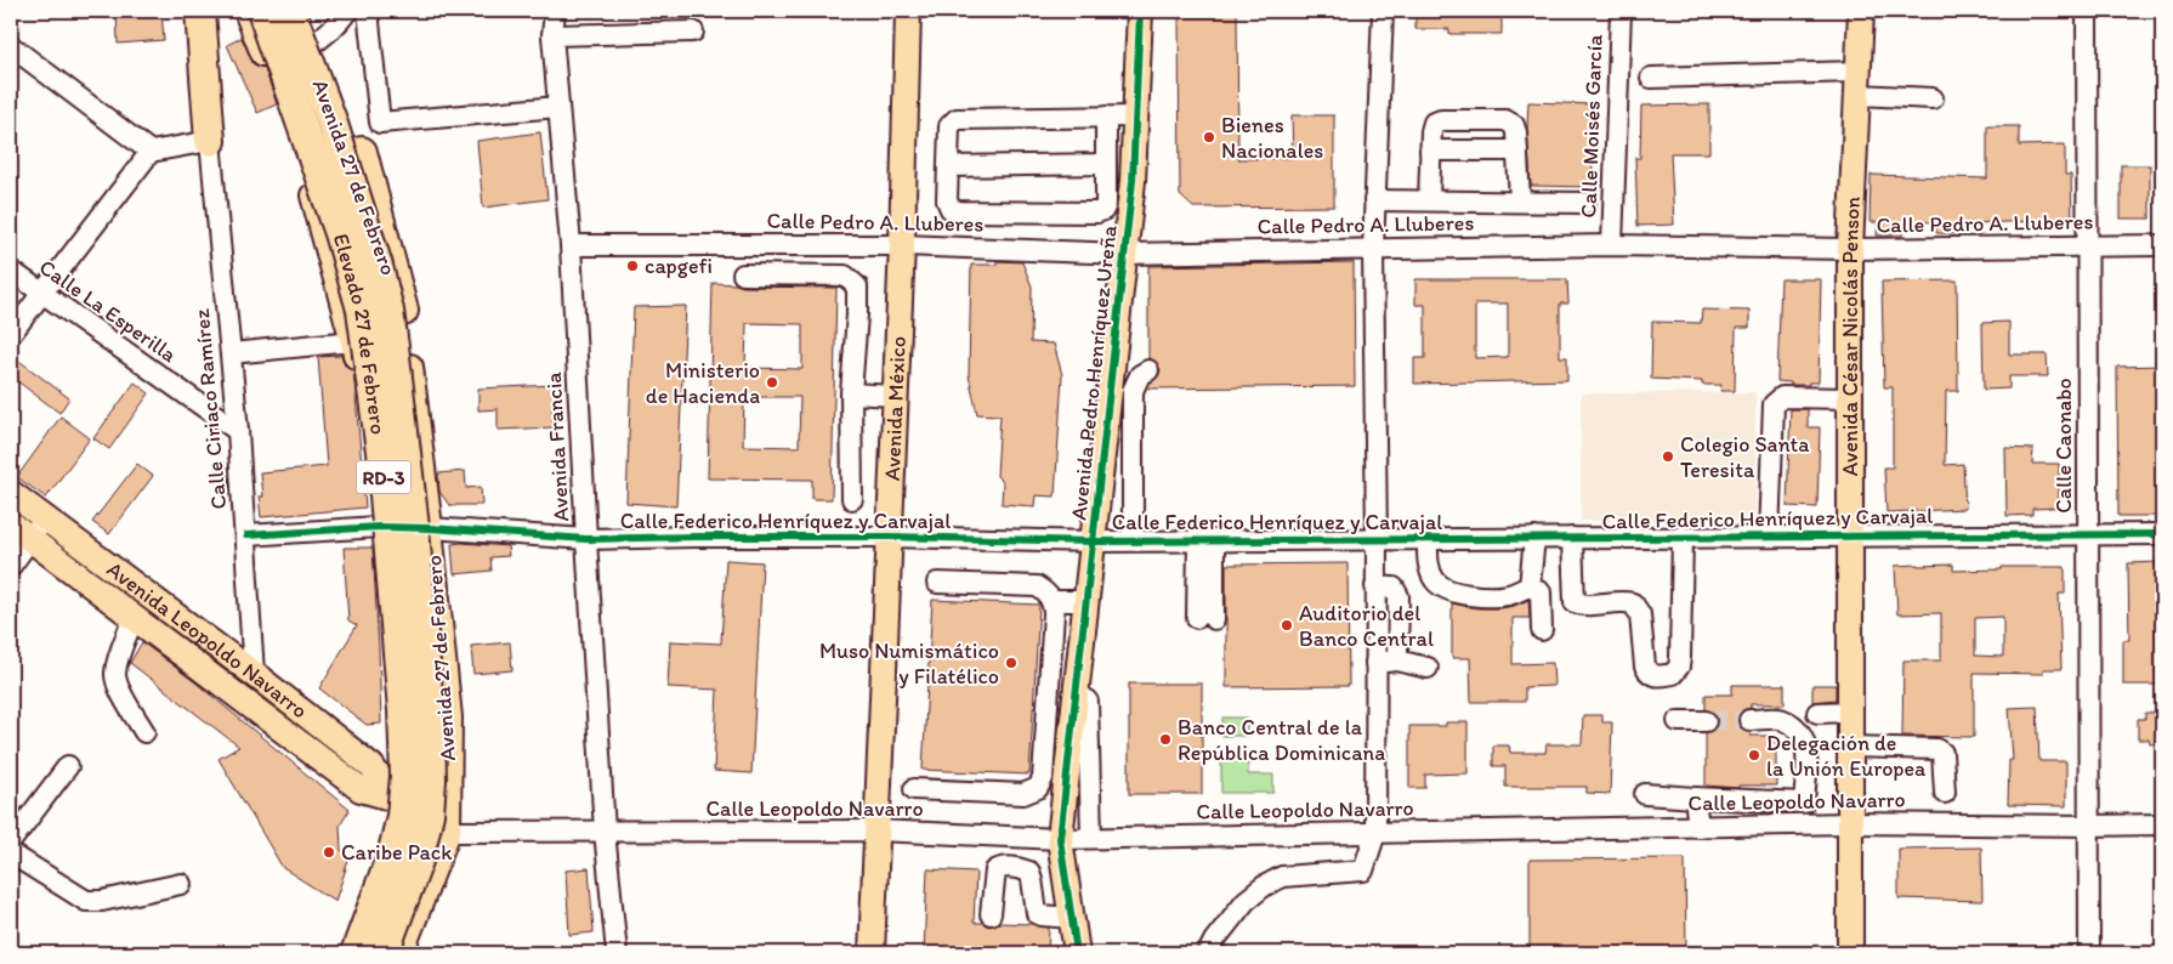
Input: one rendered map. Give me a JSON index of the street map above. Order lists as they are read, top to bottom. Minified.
{"streets":{"highway":["Elevado 27 de Febrero","RD-3"],"main road":["Avenida 27 de Febrero","Avenida César Nicolás Penson","Avenida Pedro Henríquez Ureña","Avenida México","Avenida Leopoldo Navarro"],"street":["Calle Moisés García","Calle Pedro A. Lluberes","Calle La Esperilla","Calle Ciriaco Ramírez","Calle Caonabo","Avenida Francia","Calle Federico Henríquez y Carvajal","Calle Leopoldo Navarro"]},"crossings":[["Calle Moisés García","Calle Pedro A. Lluberes"],["Avenida 27 de Febrero","Elevado 27 de Febrero"],["Avenida 27 de Febrero","Calle Federico Henríquez y Carvajal"],["Avenida 27 de Febrero","Avenida Leopoldo Navarro"],["Avenida 27 de Febrero","Calle Leopoldo Navarro"],["Calle Pedro A. Lluberes","Avenida César Nicolás Penson"],["Calle Pedro A. Lluberes","Avenida Pedro Henríquez Ureña"],["Calle Pedro A. Lluberes","Avenida México"],["Calle Pedro A. Lluberes","Calle Caonabo"],["Calle Pedro A. Lluberes","Avenida Francia"],["Calle La Esperilla","Calle Ciriaco Ramírez"],["Avenida César Nicolás Penson","Calle Federico Henríquez y Carvajal"],["Avenida César Nicolás Penson","Calle Leopoldo Navarro"],["Avenida Pedro Henríquez Ureña","Calle Federico Henríquez y Carvajal"],["Avenida Pedro Henríquez Ureña","Calle Leopoldo Navarro"],["Calle Ciriaco Ramírez","Calle Federico Henríquez y Carvajal"],["Calle Ciriaco Ramírez","Avenida Leopoldo Navarro"],["Avenida México","Calle Federico Henríquez y Carvajal"],["Avenida México","Calle Leopoldo Navarro"],["Calle Caonabo","Calle Federico Henríquez y Carvajal"],["Calle Caonabo","Calle Leopoldo Navarro"],["Avenida Francia","Calle Federico Henríquez y Carvajal"],["Avenida Francia","Calle Leopoldo Navarro"],["Avenida Leopoldo Navarro","Calle Leopoldo Navarro"]],"places":["Bienes Nacionales","capgefi","Ministerio de Hacienda","Colegio Santa Teresita","Auditorio del Banco Central","Muso Numismático y Filatélico","Banco Central de la República Dominicana","Delegación de la Unión Europea","Caribe Pack"]}
